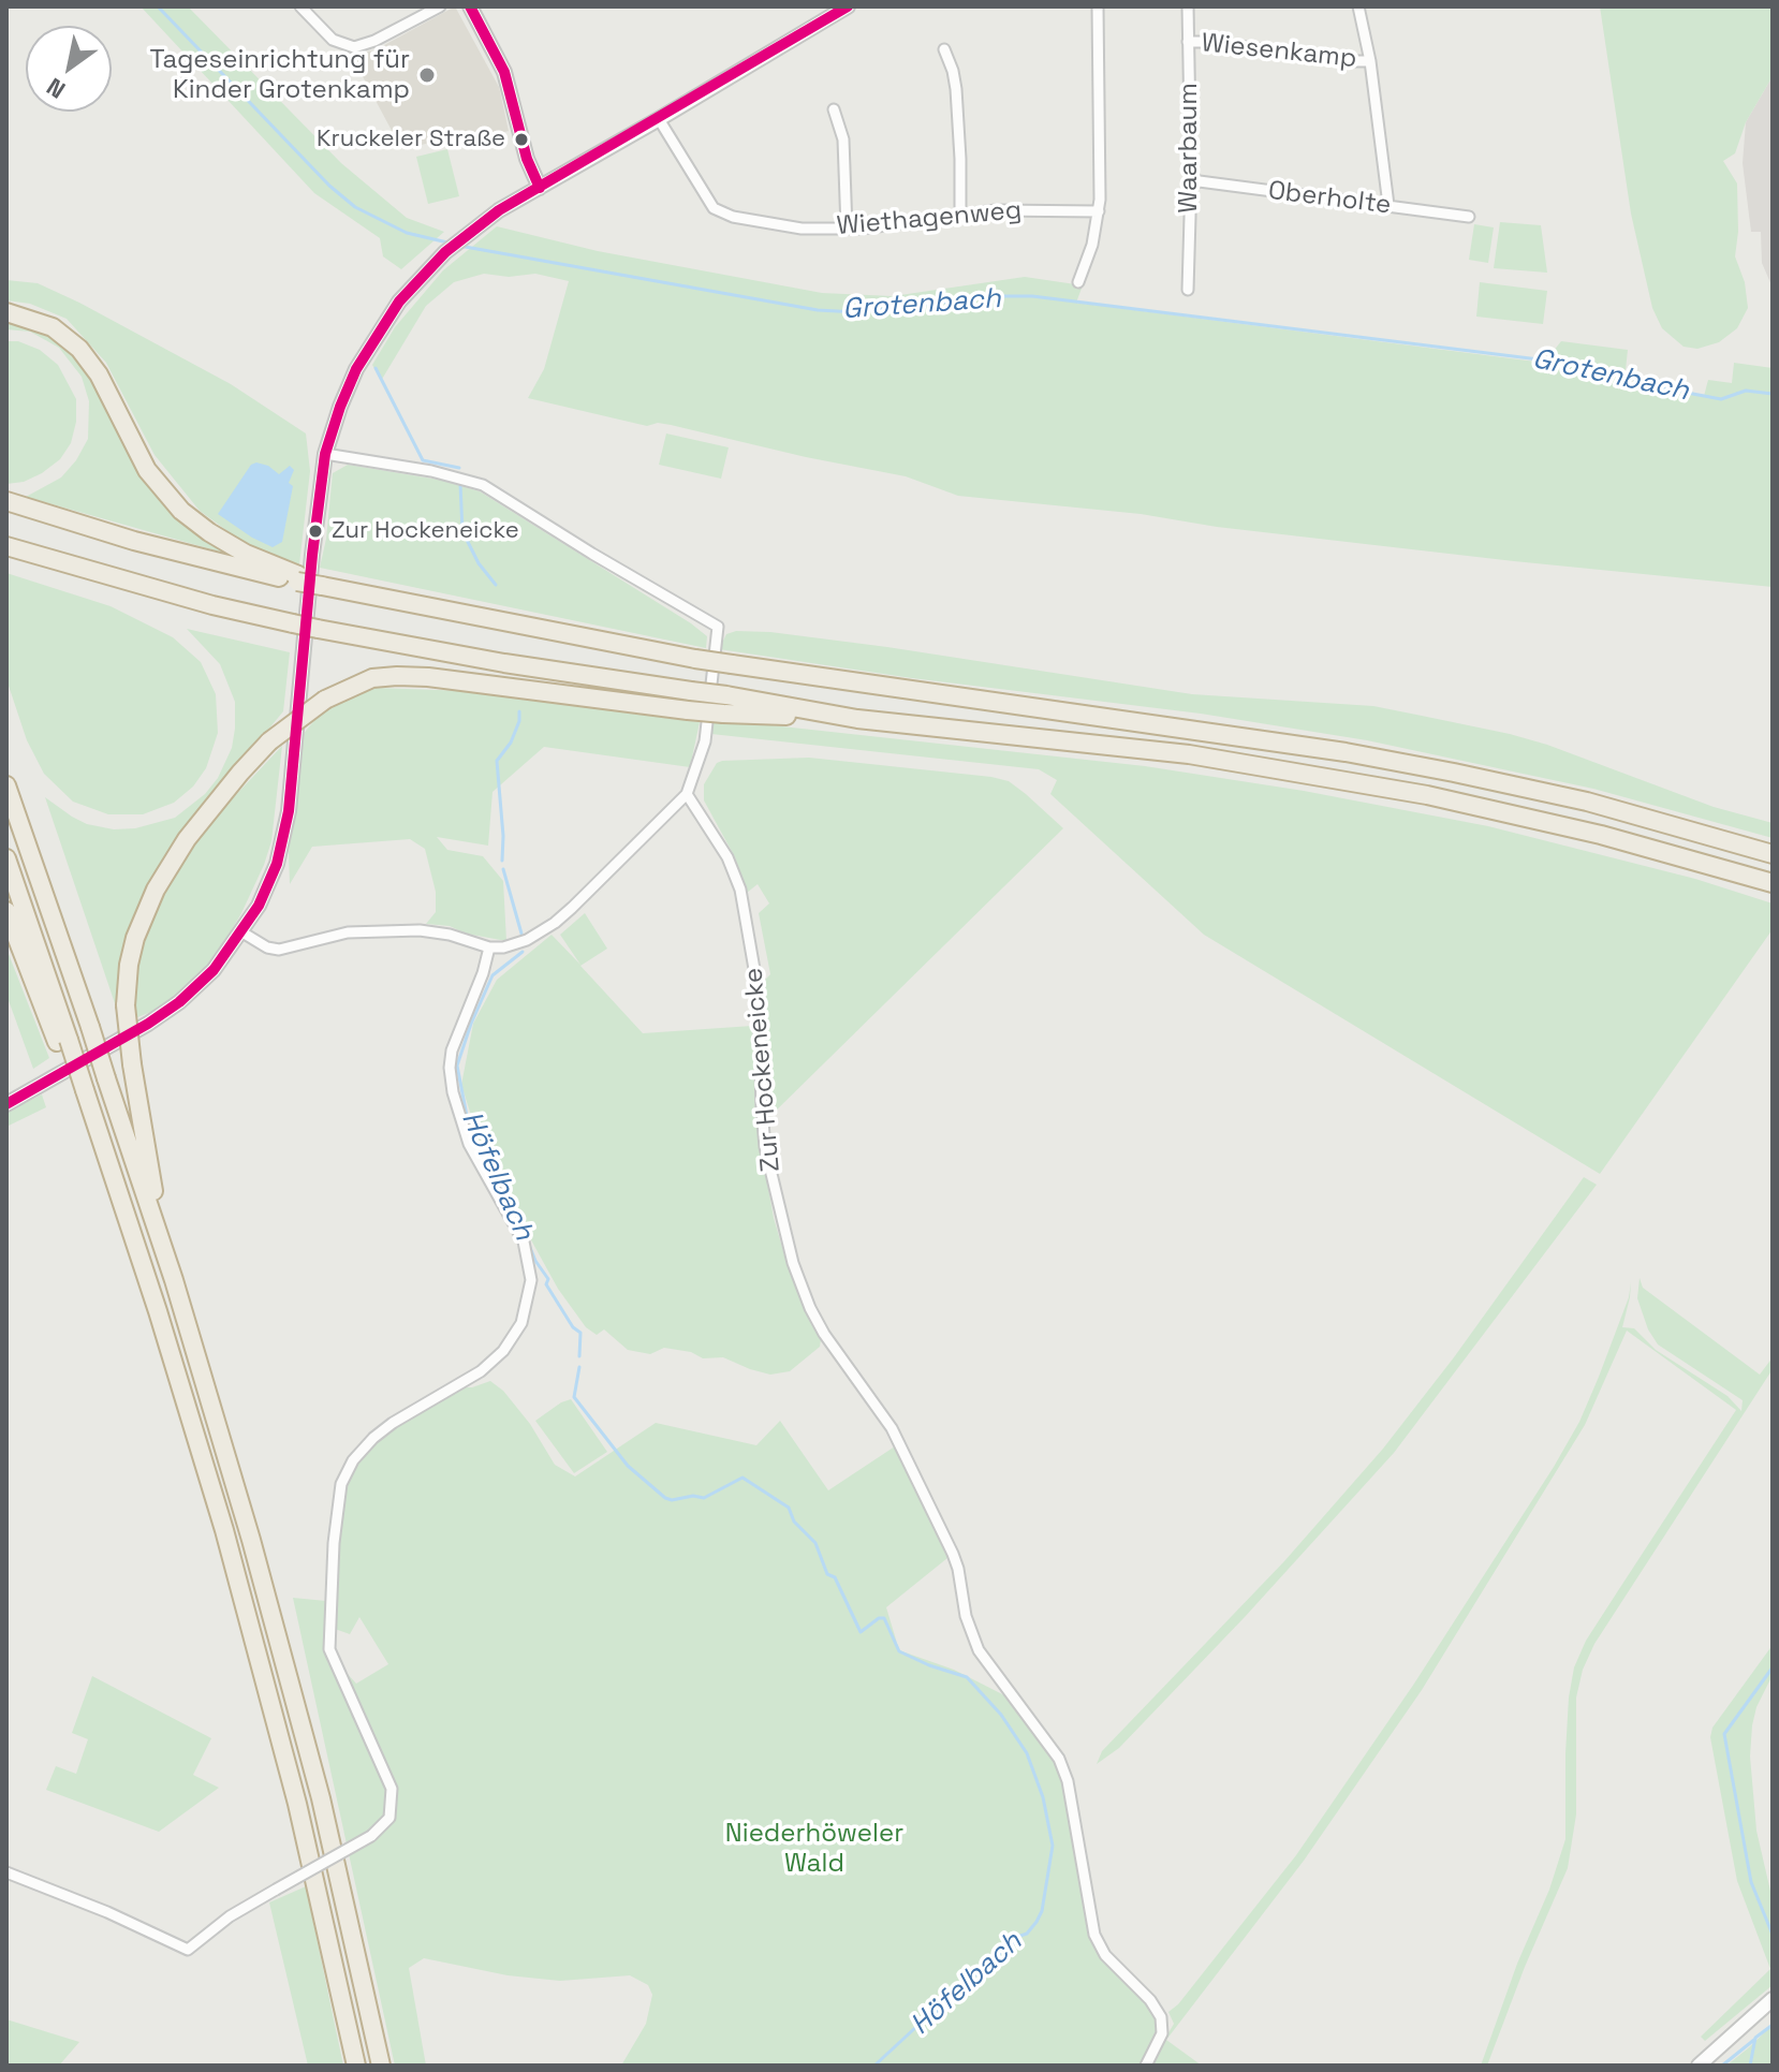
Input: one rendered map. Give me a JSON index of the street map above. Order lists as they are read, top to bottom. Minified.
{"streets":{"street":["Wiesenkamp","Waarbaum","Oberholte","Wiethagenweg","Zur Hockeneicke"]},"crossings":[["Wiesenkamp","Waarbaum"],["Waarbaum","Oberholte"]],"water":["Grotenbach","Höfelbach"],"parks":["Niederhöweler Wald"],"places":["Tageseinrichtung für Kinder Grotenkamp","Kruckeler Straße","Zur Hockeneicke"],"north":"bottom left"}
